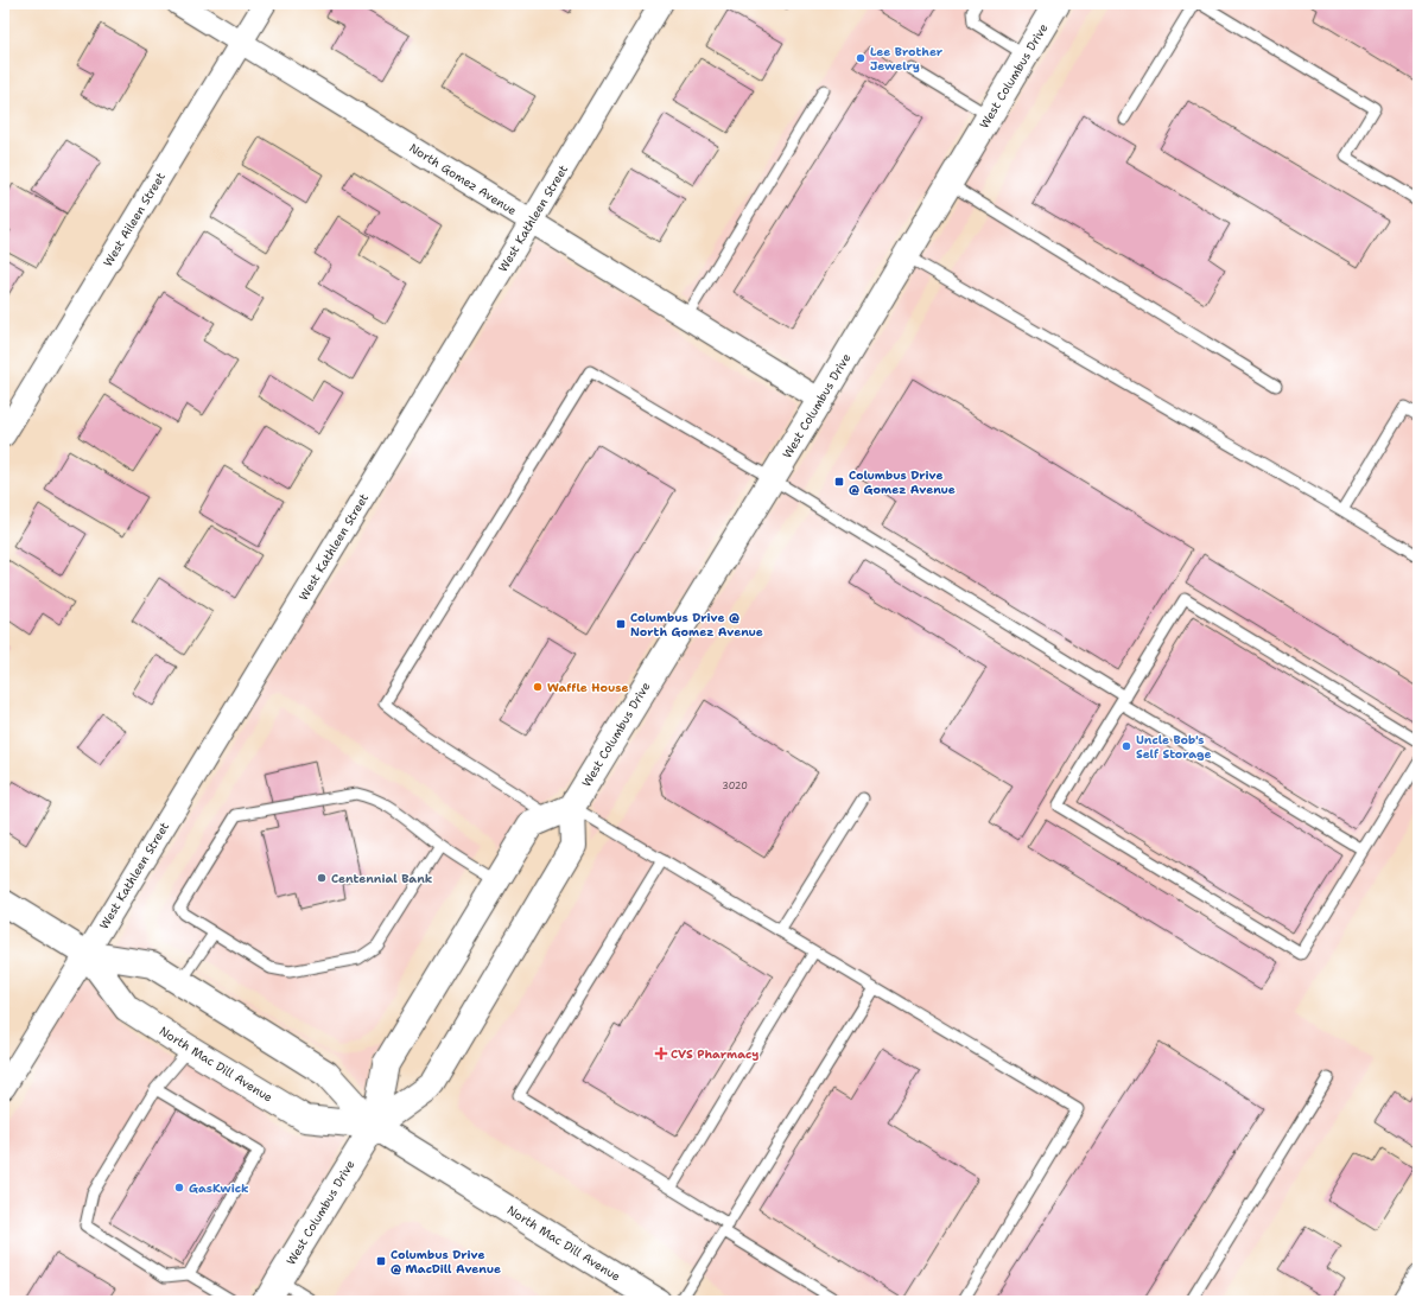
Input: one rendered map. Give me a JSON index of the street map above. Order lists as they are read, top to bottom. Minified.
{"streets":{"main road":["West Columbus Drive","North Mac Dill Avenue"],"street":["North Gomez Avenue","West Kathleen Street","West Aileen Street"]},"crossings":[["West Columbus Drive","North Gomez Avenue"],["West Columbus Drive","North Mac Dill Avenue"],["North Gomez Avenue","West Kathleen Street"],["North Gomez Avenue","West Aileen Street"],["West Kathleen Street","North Mac Dill Avenue"]],"places":{"other":["Lee Brother Jewelry","Waffle House","Uncle Bob's Self Storage","Centennial Bank","GasKwick"],"transit":["Columbus Drive @ Gomez Avenue","Columbus Drive @ North Gomez Avenue","Columbus Drive @ MacDill Avenue"],"health":["CVS Pharmacy"]},"house_numbers":["3020"]}
